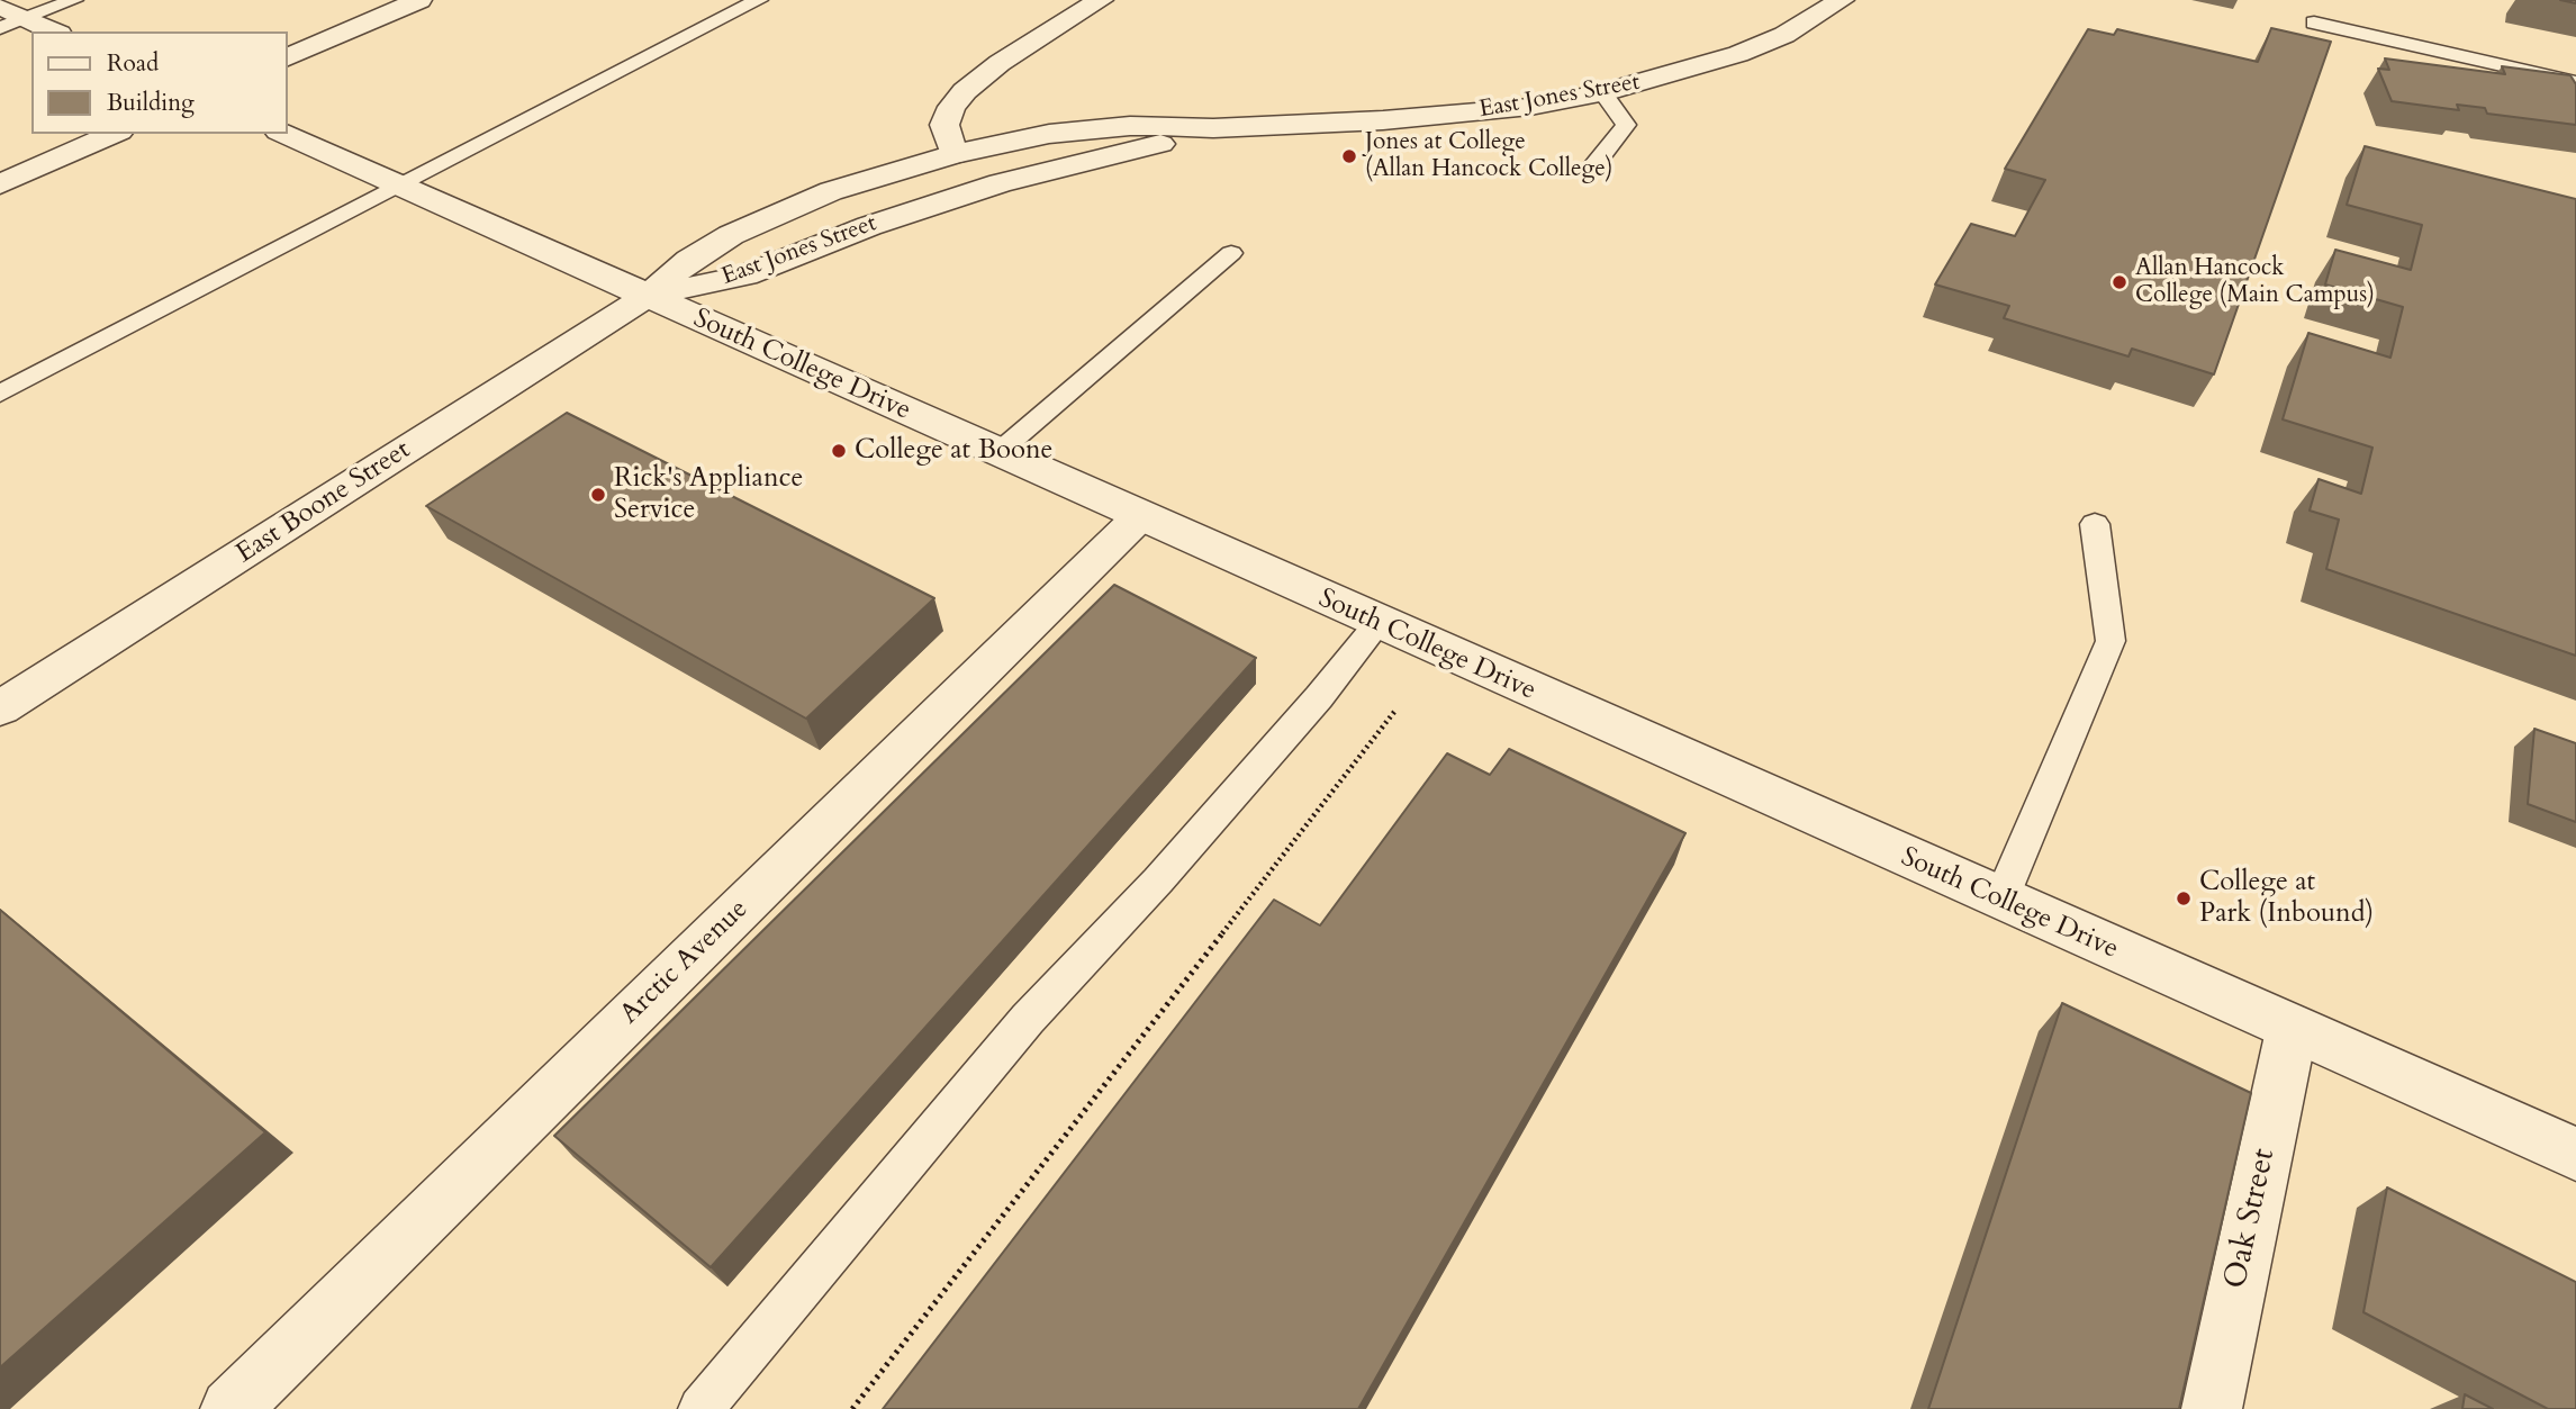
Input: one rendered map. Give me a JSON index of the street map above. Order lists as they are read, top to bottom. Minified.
{"streets":{"street":["East Jones Street","South College Drive","East Boone Street","Arctic Avenue","Oak Street"]},"crossings":[["East Jones Street","South College Drive"],["East Jones Street","East Boone Street"],["South College Drive","East Boone Street"],["South College Drive","Arctic Avenue"],["South College Drive","Oak Street"]],"places":["Jones at College (Allan Hancock College)","Allan Hancock College (Main Campus)","College at Boone","Rick's Appliance Service","College at Park (Inbound)"],"legend":["Road","Building"]}
